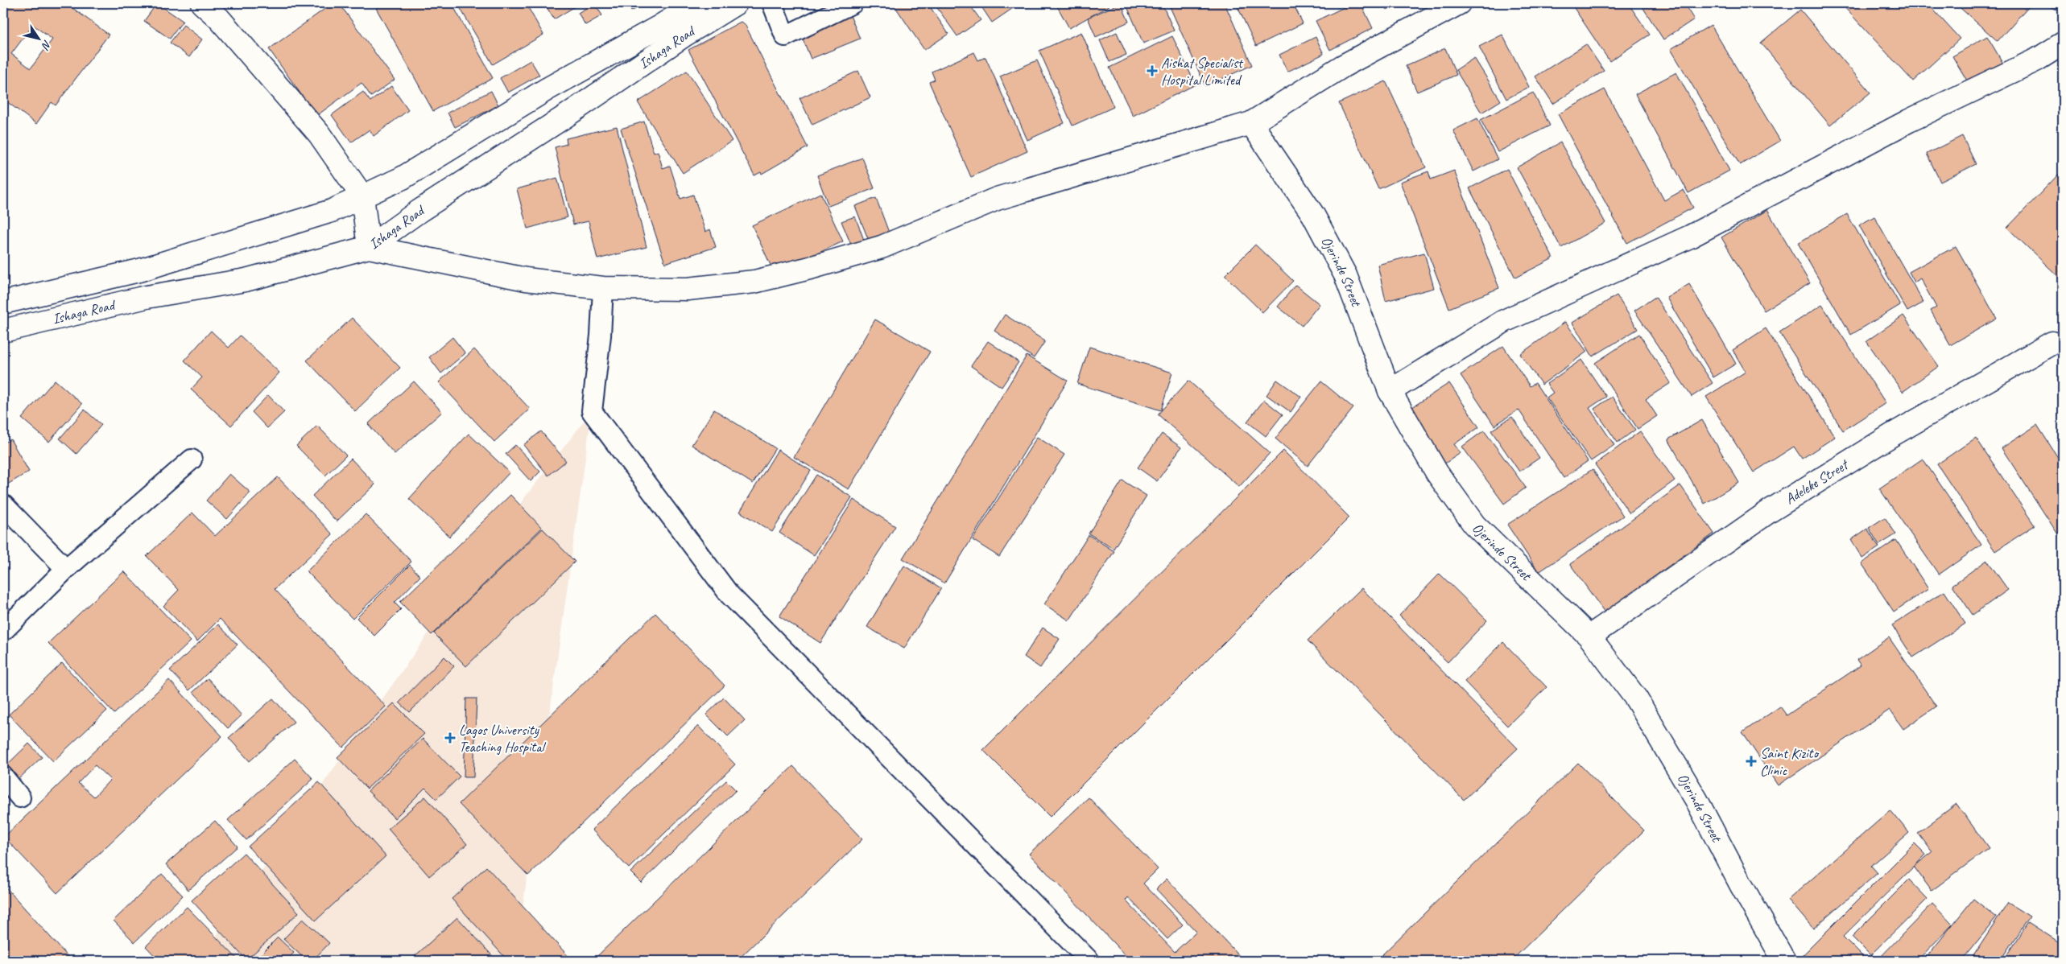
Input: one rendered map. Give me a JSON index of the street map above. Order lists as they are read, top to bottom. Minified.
{"streets":{"street":["Ishaga Road","Ojerinde Street","Adeleke Street"]},"crossings":[["Ojerinde Street","Adeleke Street"]],"places":{"health":["Aishat Specialist Hospital Limited","Lagos University Teaching Hospital","Saint Kizito Clinic"]},"north":"bottom right"}
